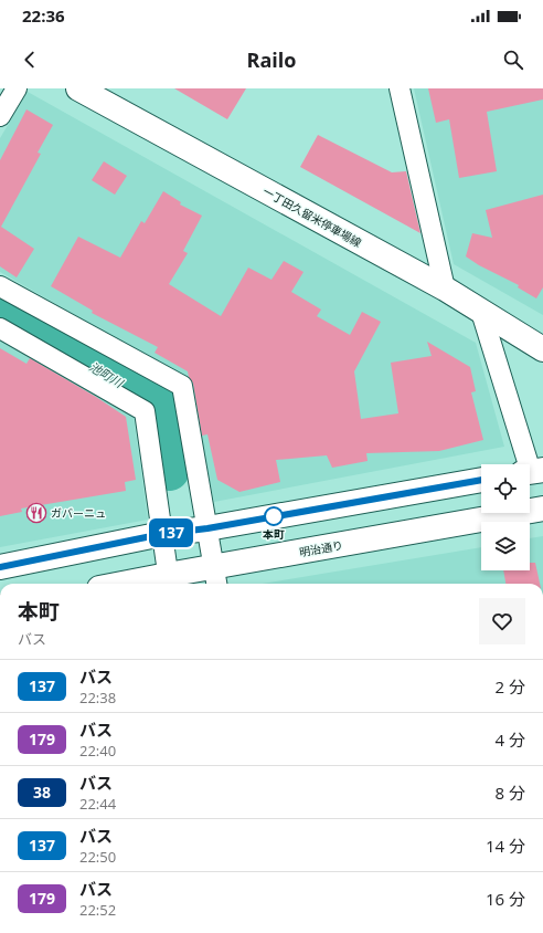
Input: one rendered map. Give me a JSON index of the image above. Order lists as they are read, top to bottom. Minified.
{"streets":{"main road":["一丁田久留米停車場線","明治通り"]},"water":["池町川"],"places":{"restaurant":["ガバーニュ"],"other":["本町"]},"lines":["bus line 137"],"page":{"status":"22:36","header":"Railo","on_map":"137","heading":["本町","バス"],"list":[{"mark":"137","name":"バス","note":"22:38","value":"2 分"},{"mark":"179","name":"バス","note":"22:40","value":"4 分"},{"mark":"38","name":"バス","note":"22:44","value":"8 分"},{"mark":"137","name":"バス","note":"22:50","value":"14 分"},{"mark":"179","name":"バス","note":"22:52","value":"16 分"}]}}
